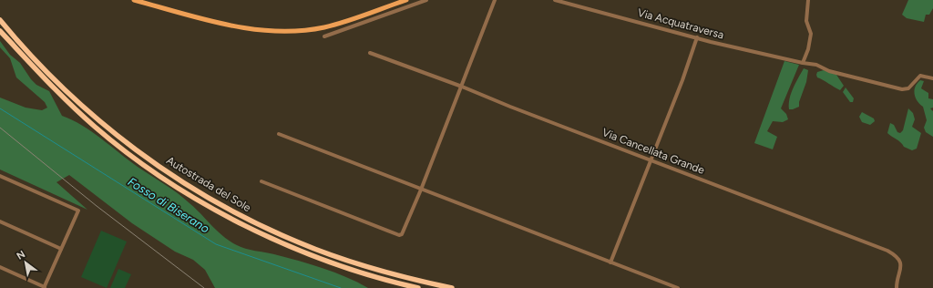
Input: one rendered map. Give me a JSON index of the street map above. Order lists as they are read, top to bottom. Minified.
{"streets":{"highway":["Autostrada del Sole"],"street":["Via Acquatraversa","Via Cancellata Grande"]},"water":["Fosso di Biserano"],"north":"top left"}
